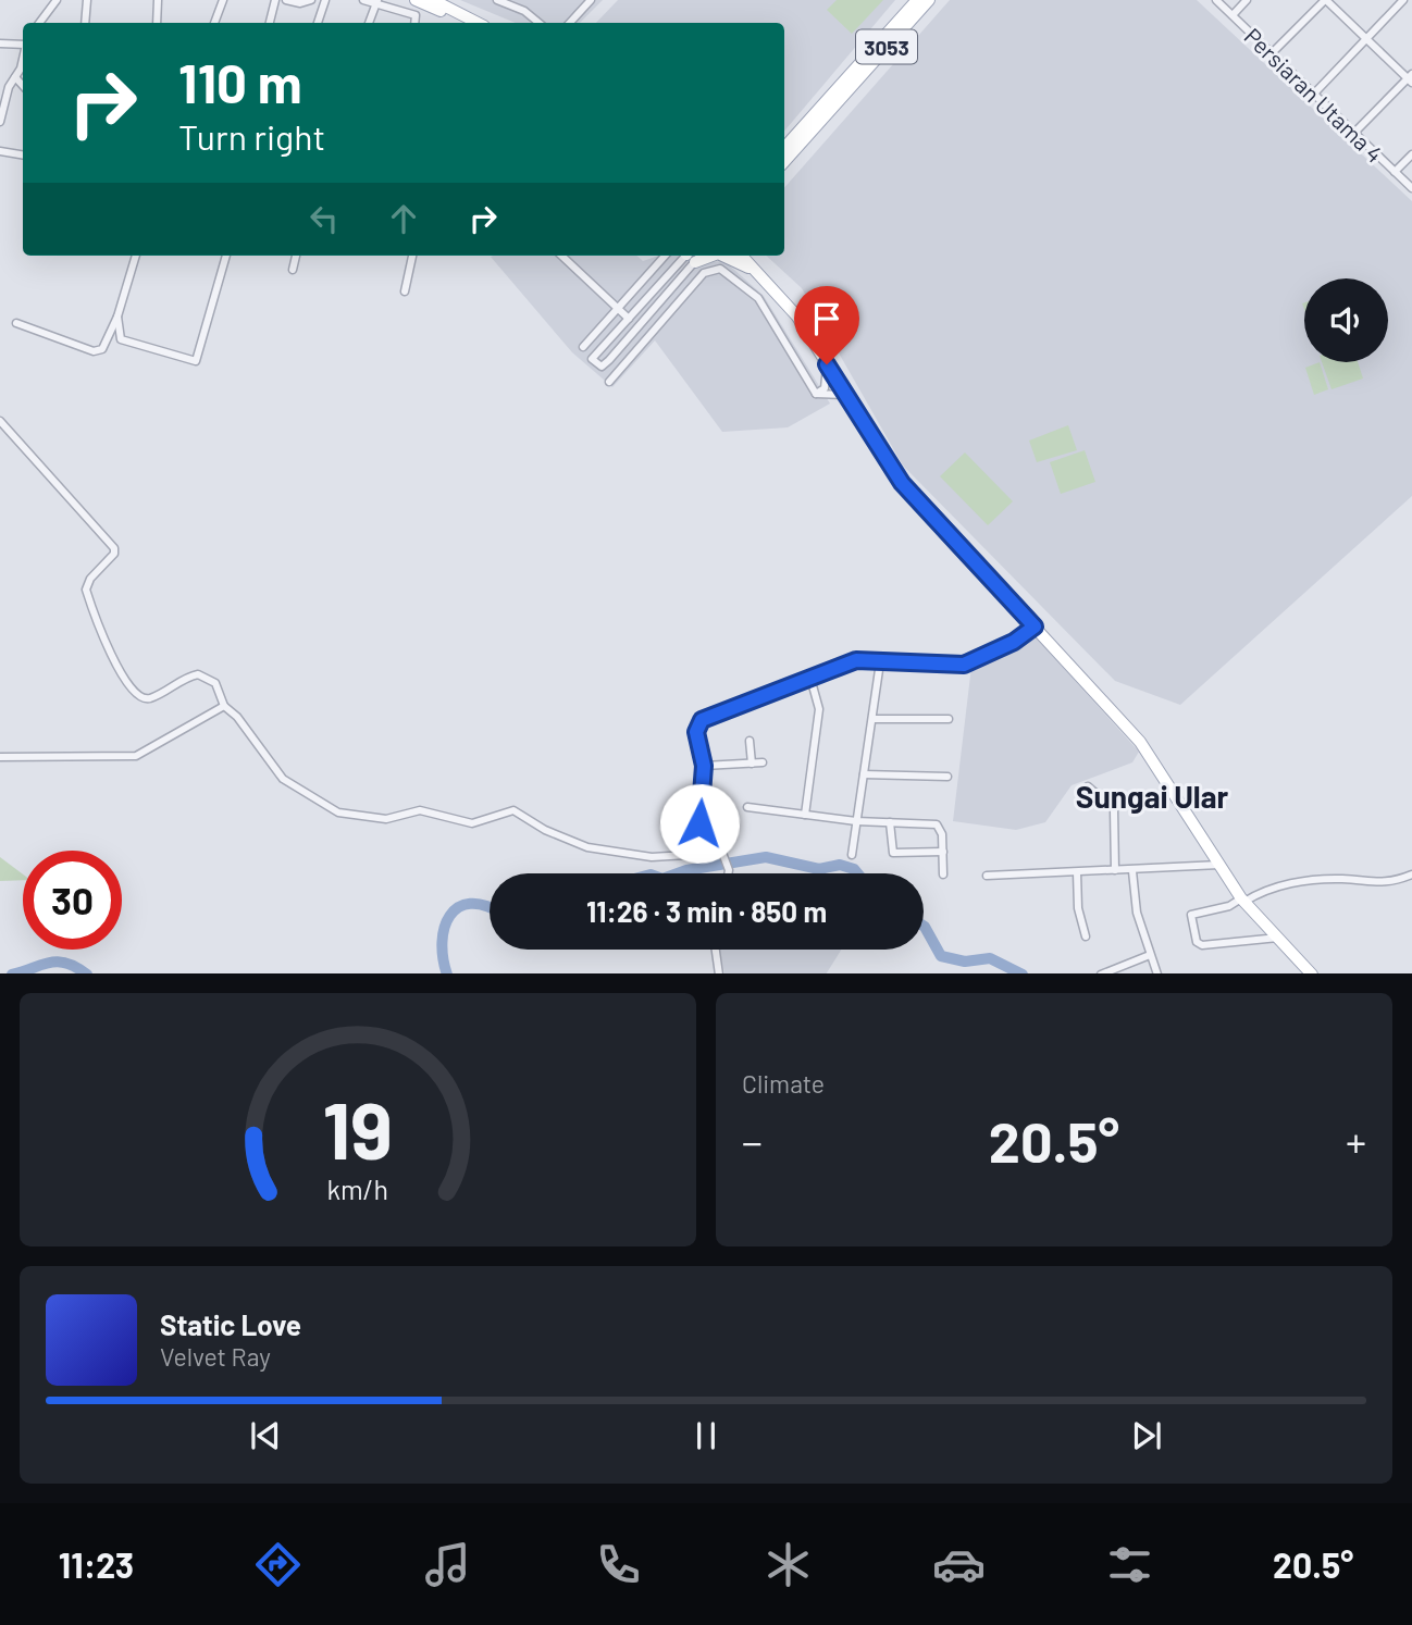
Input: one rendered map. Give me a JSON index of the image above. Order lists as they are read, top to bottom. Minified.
{"streets":{"main road":["3053"],"street":["Persiaran Utama 4"]},"districts":["Sungai Ular"],"page":{"turn":["110 m","Turn right"],"limit":"30","trip":"11:26 · 3 min · 850 m","tile":"Climate","heat":["−","20.5°","+"],"song":["Static Love","Velvet Ray"],"tabs":["11:23","20.5°"],"gauge":["19","km/h"]}}
